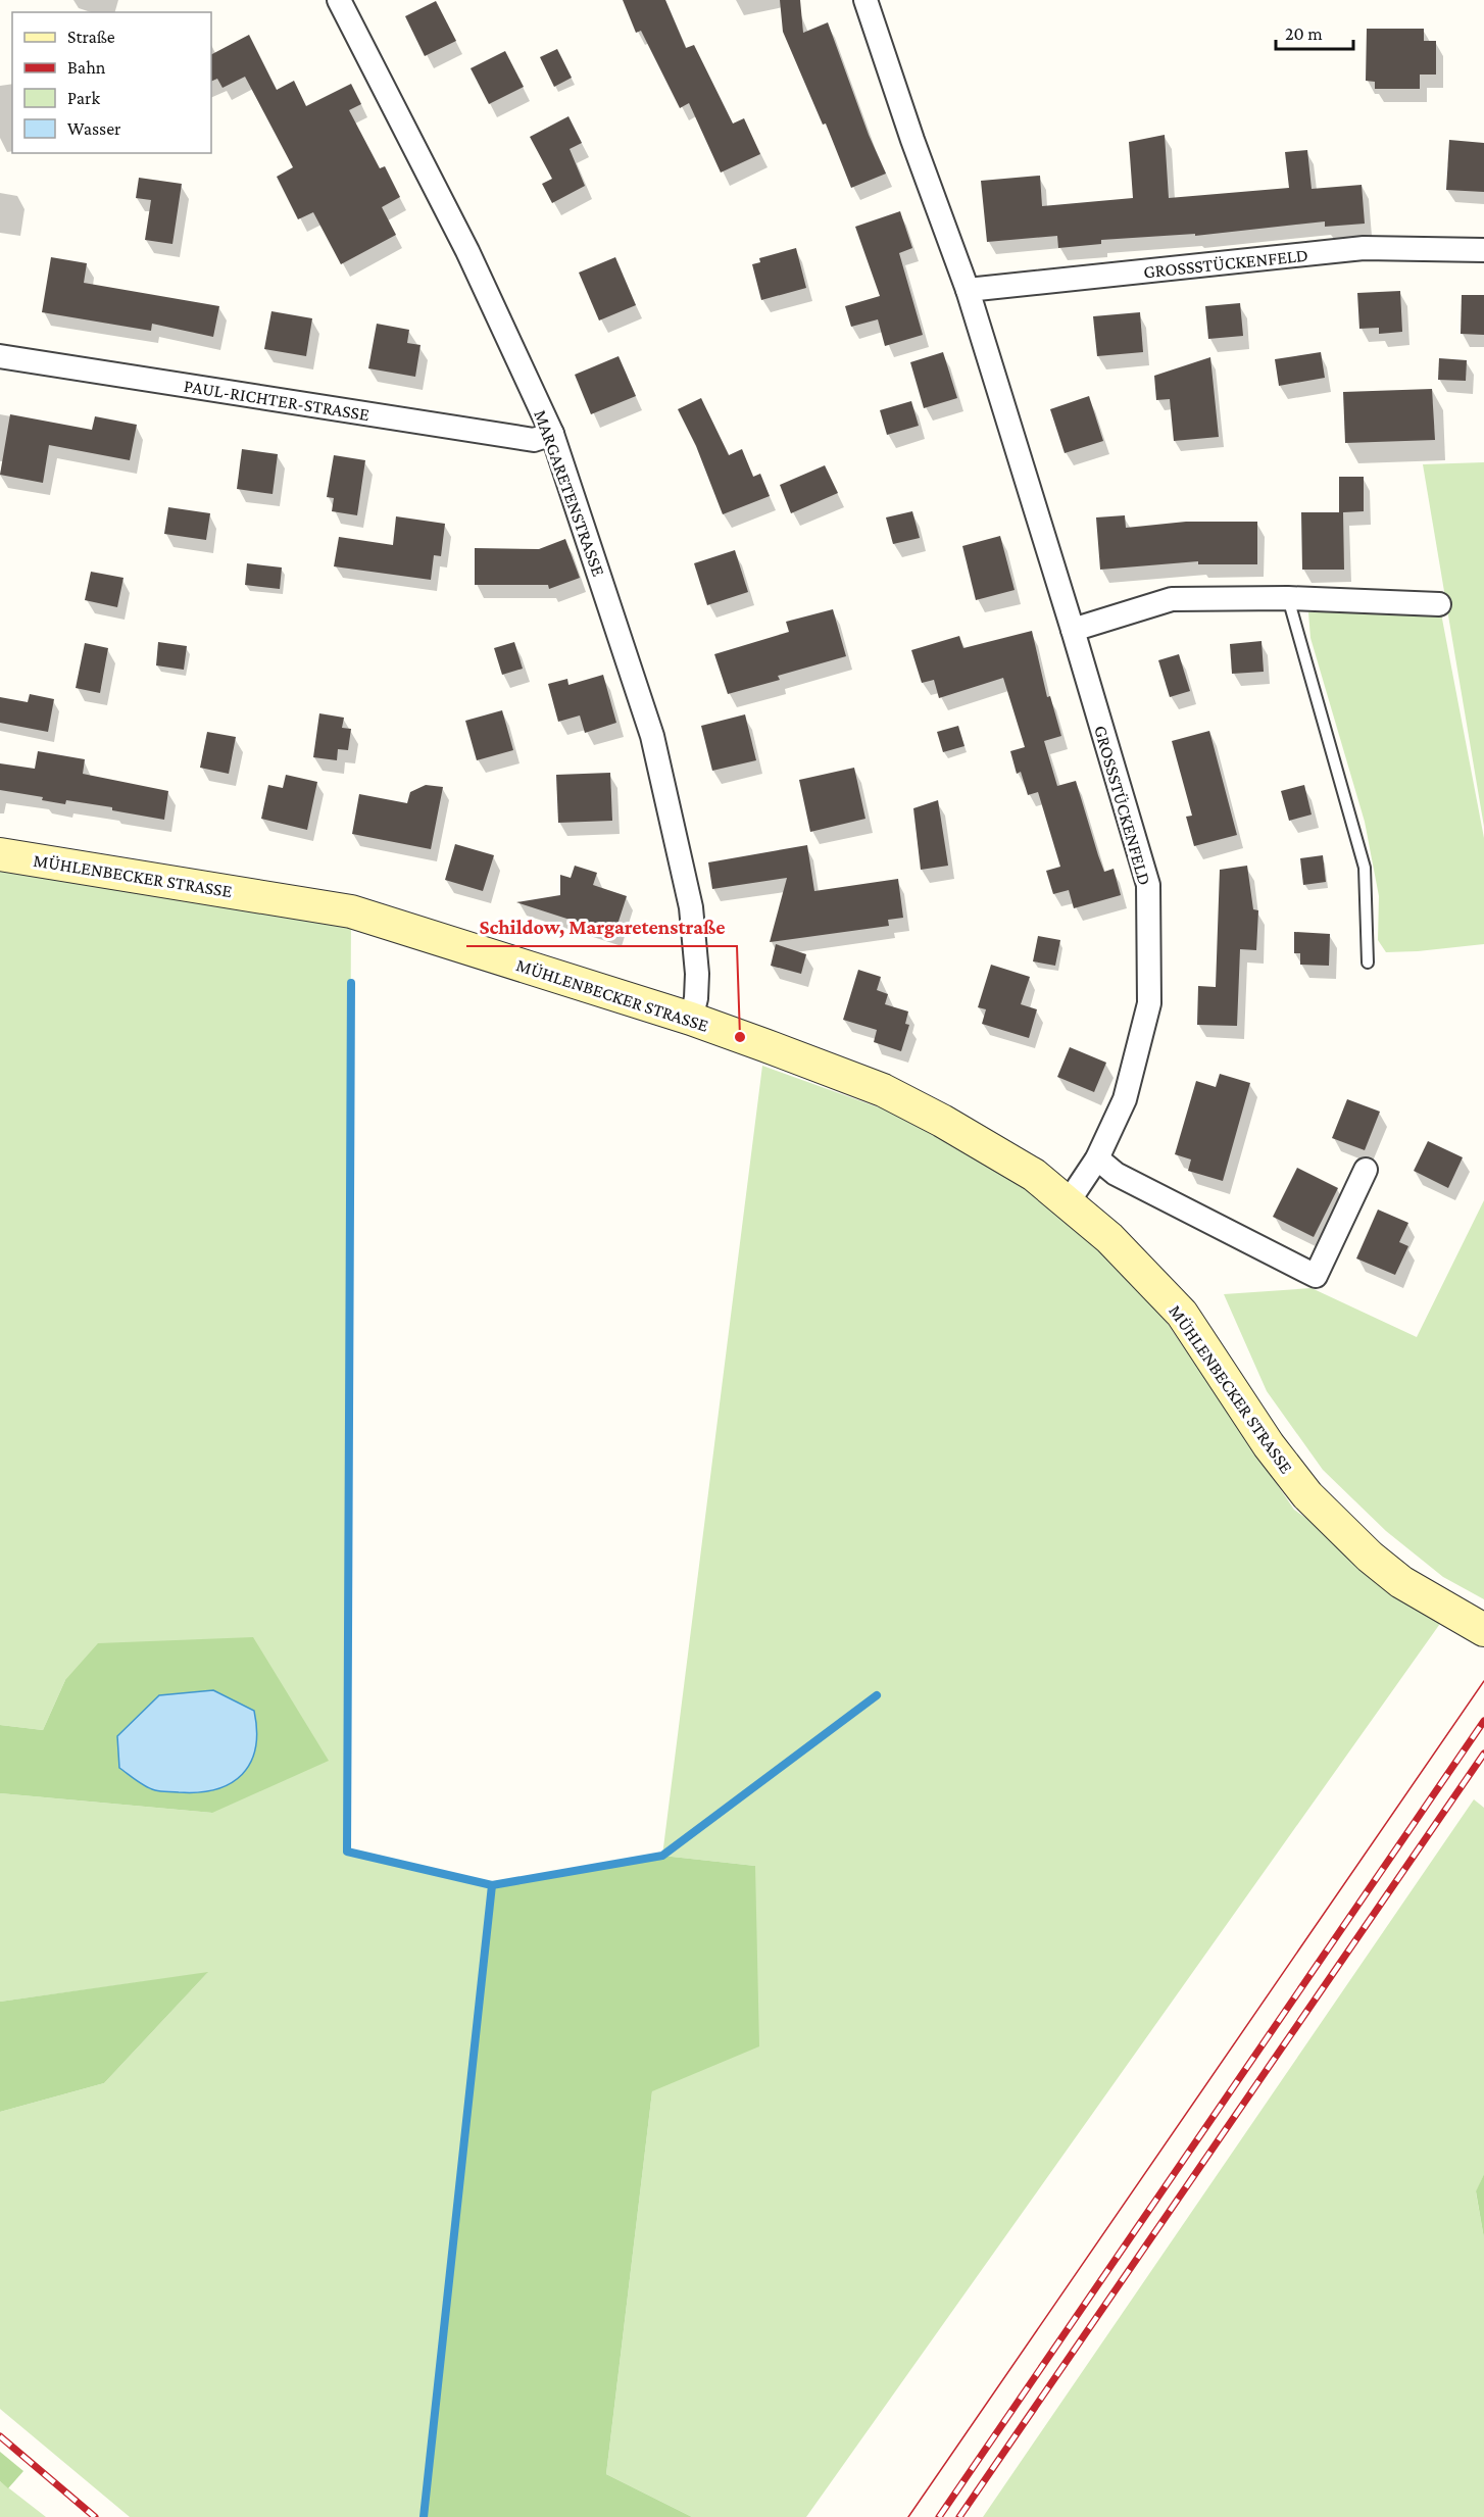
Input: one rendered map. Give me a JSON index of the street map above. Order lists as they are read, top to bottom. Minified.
{"streets":{"main road":["MÜHLENBECKER STRASSE"],"street":["GROSSSTÜCKENFELD","PAUL-RICHTER-STRASSE","MARGARETENSTRASSE"]},"crossings":[["GROSSSTÜCKENFELD","MÜHLENBECKER STRASSE"],["PAUL-RICHTER-STRASSE","MARGARETENSTRASSE"],["MARGARETENSTRASSE","MÜHLENBECKER STRASSE"]],"places":["Schildow, Margaretenstraße"],"legend":["Straße","Bahn","Park","Wasser"],"scale_bar":"20 m"}
